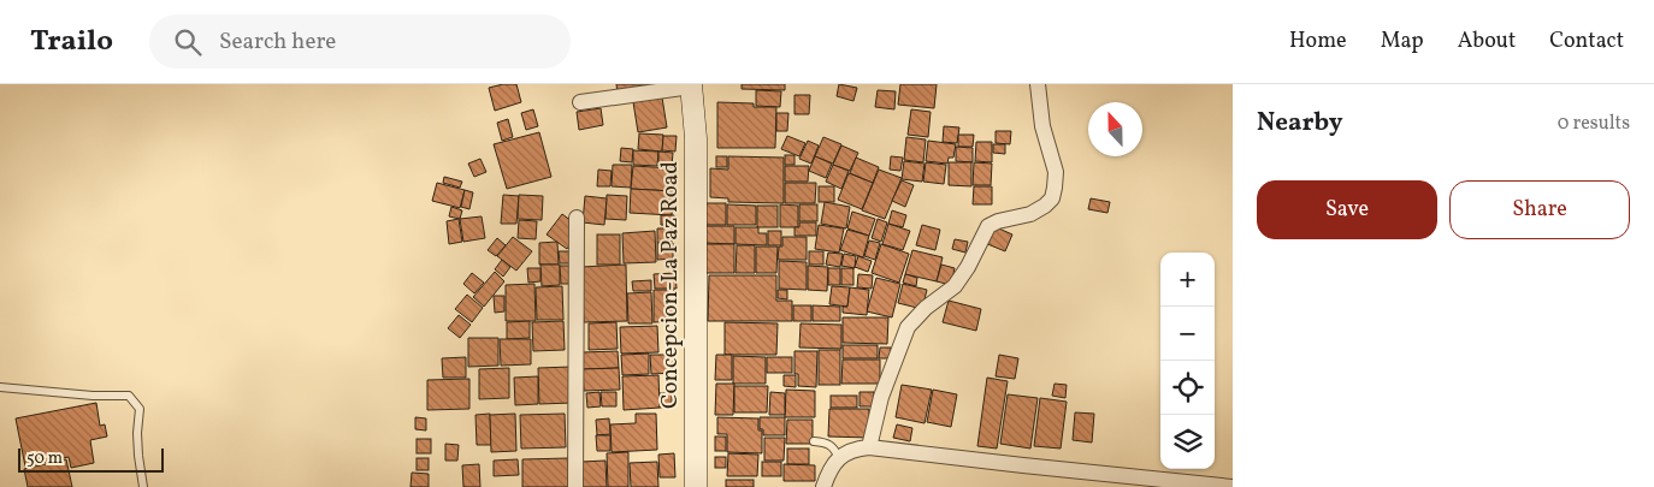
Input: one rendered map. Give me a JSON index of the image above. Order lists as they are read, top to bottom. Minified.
{"streets":{"main road":["Concepcion-La Paz Road"]},"scale_bar":"50 m","north":"top","page":{"header":"Trailo","search":"Search here","nav":["Home","Map","About","Contact"],"heading":["Nearby","0 results"],"buttons":["Save","Share"],"map_buttons":["+","−"],"scale":"50 m"}}
